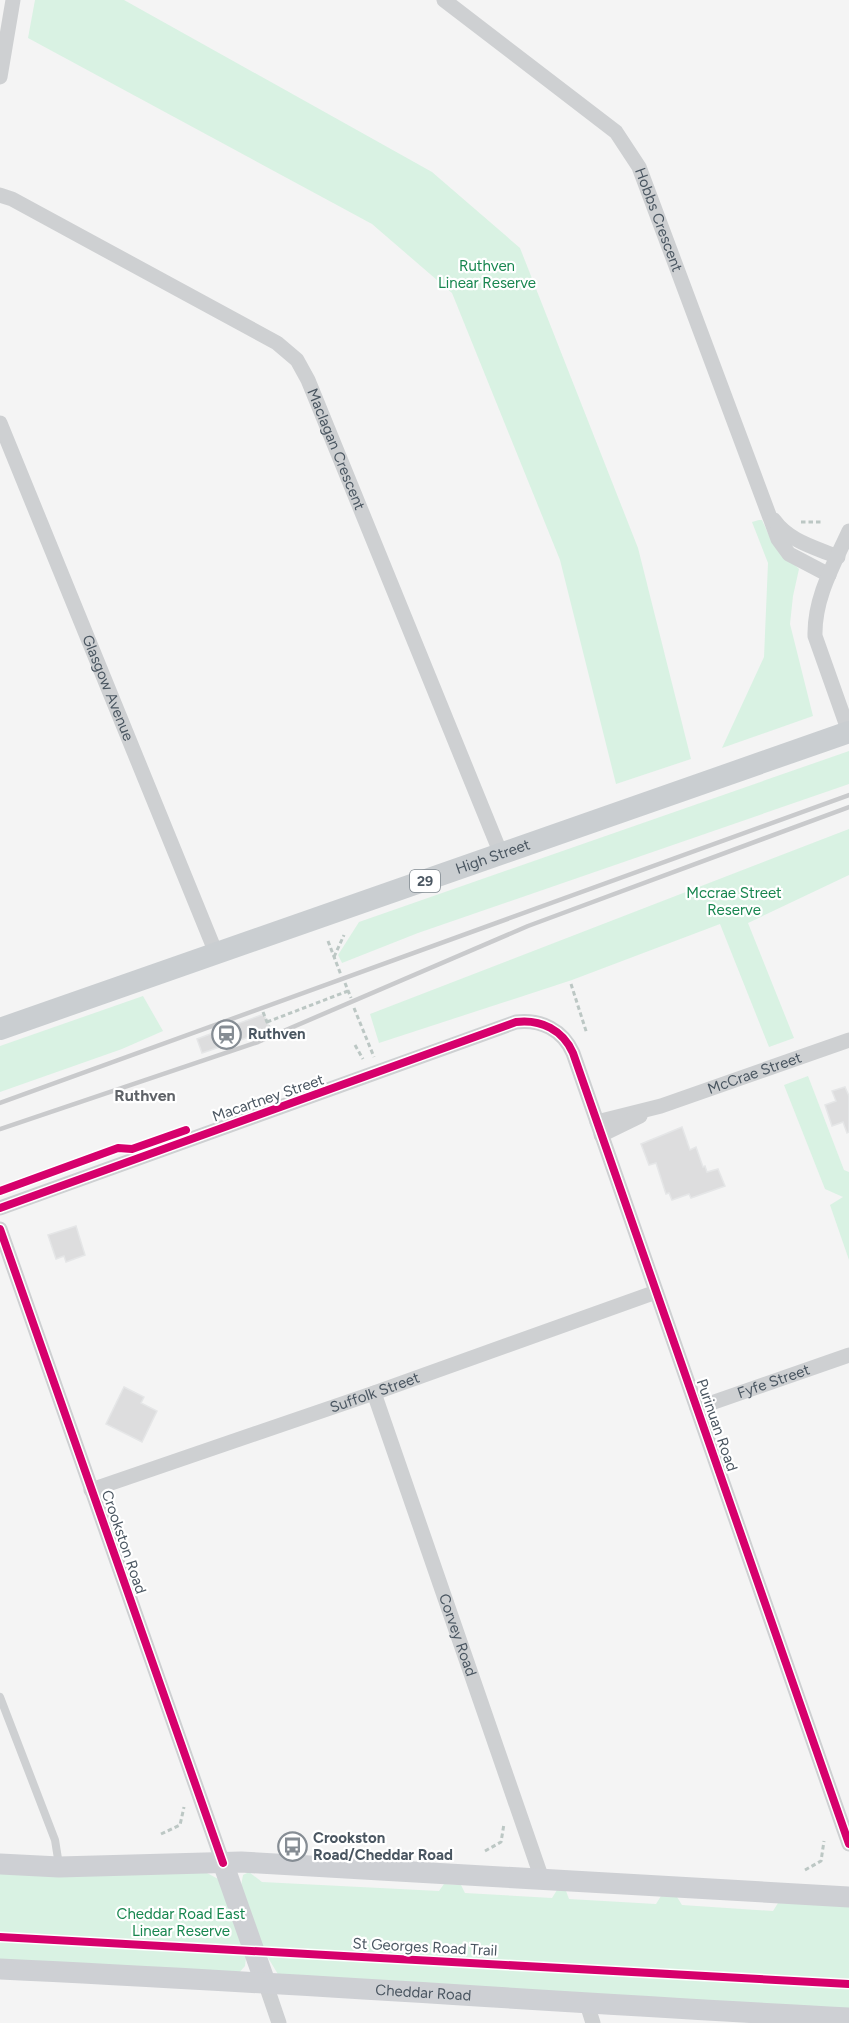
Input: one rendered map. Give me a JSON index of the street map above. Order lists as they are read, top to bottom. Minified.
{"streets":{"main road":["High Street","29","Cheddar Road"],"street":["Hobbs Crescent","Maclagan Crescent","Glasgow Avenue","McCrae Street","Macartney Street","Fyfe Street","Suffolk Street","Purinuan Road","Crookston Road","Corvey Road"],"cycle path":["St Georges Road Trail"]},"crossings":[["Maclagan Crescent","High Street"],["Glasgow Avenue","High Street"],["McCrae Street","Purinuan Road"],["Macartney Street","Purinuan Road"],["Fyfe Street","Purinuan Road"],["Suffolk Street","Purinuan Road"],["Suffolk Street","Crookston Road"],["Suffolk Street","Corvey Road"]],"districts":["Ruthven"],"parks":["Ruthven Linear Reserve","Mccrae Street Reserve","Cheddar Road East Linear Reserve"],"places":{"station":["Ruthven"],"bus stop":["Crookston Road/Cheddar Road"]}}
